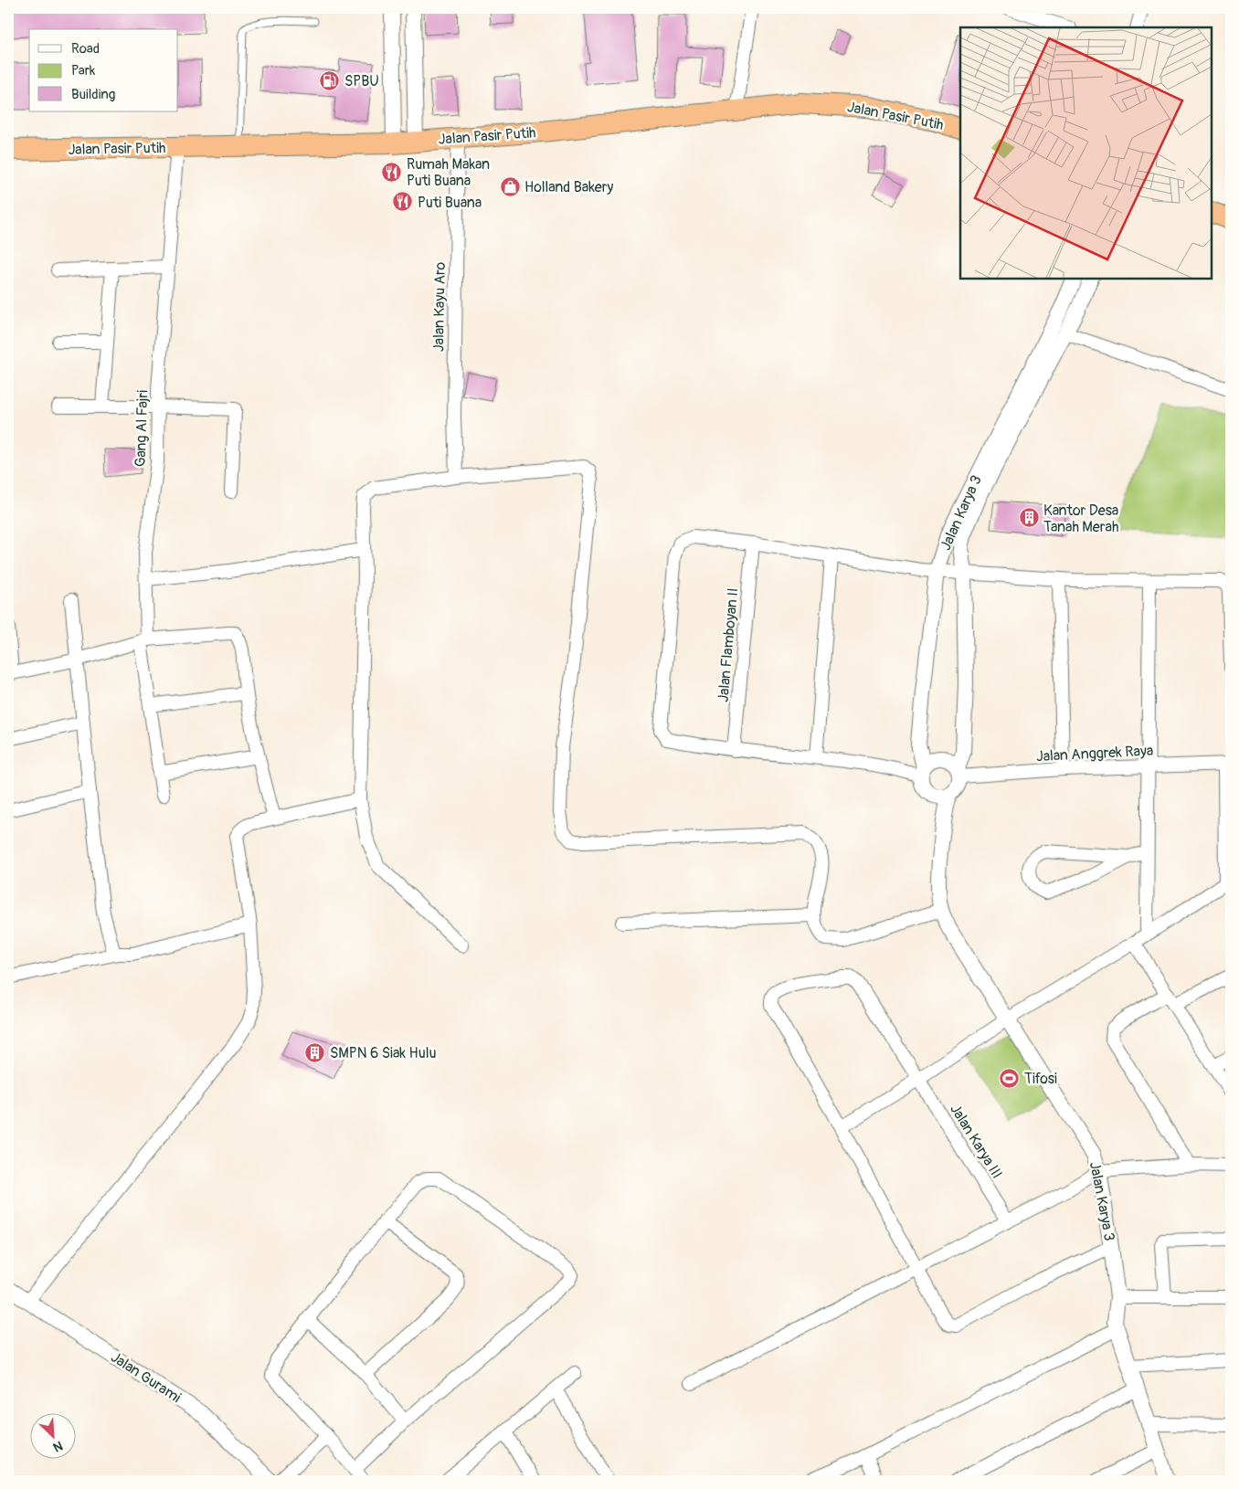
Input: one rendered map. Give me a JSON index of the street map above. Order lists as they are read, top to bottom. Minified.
{"streets":{"highway":["Jalan Pasir Putih"],"street":["Jalan Kayu Aro","Gang Al Fajri","Jalan Karya 3","Jalan Flamboyan II","Jalan Anggrek Raya","Jalan Karya III","Jalan Gurami"]},"crossings":[["Jalan Pasir Putih","Jalan Kayu Aro"],["Jalan Pasir Putih","Gang Al Fajri"],["Jalan Karya 3","Jalan Anggrek Raya"]],"places":{"fuel station":["SPBU"],"restaurant":["Rumah Makan Puti Buana","Puti Buana"],"shop":["Holland Bakery"],"building":["Kantor Desa Tanah Merah","SMPN 6 Siak Hulu"],"sports":["Tifosi"]},"legend":["Road","Park","Building"],"north":"bottom right"}
